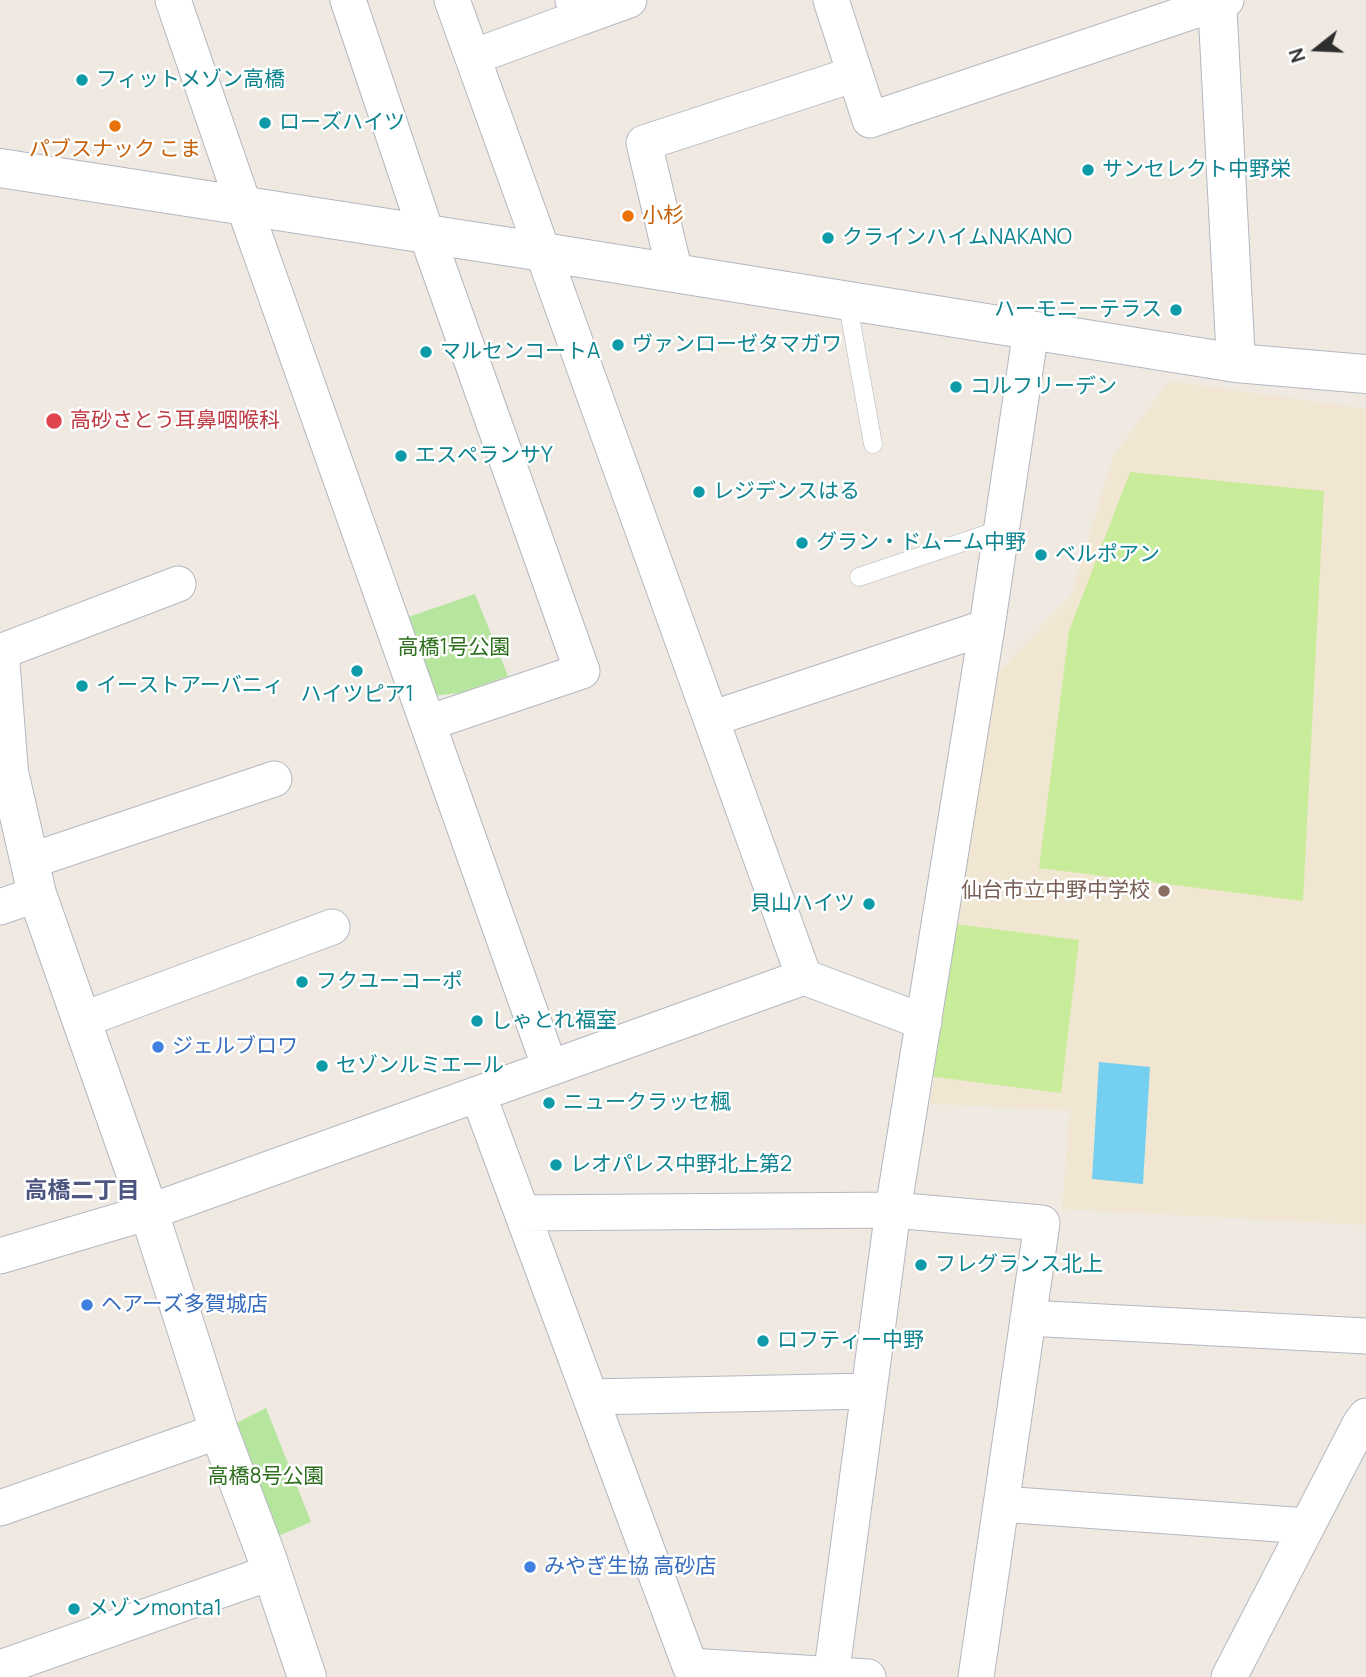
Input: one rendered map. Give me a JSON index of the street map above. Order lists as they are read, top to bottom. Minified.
{"districts":["高橋二丁目"],"parks":["高橋1号公園","高橋8号公園"],"places":["フィットメゾン高橋","ローズハイツ","パブスナック こま","サンセレクト中野栄","小杉","クラインハイムNAKANO","ハーモニーテラス","ヴァンローゼタマガワ","マルセンコートA","コルフリーデン","高砂さとう耳鼻咽喉科","エスペランサY","レジデンスはる","グラン・ドムーム中野","ベルポアン","ハイツピア1","イーストアーバニィ","仙台市立中野中学校","貝山ハイツ","フクユーコーポ","しゃとれ福室","ジェルブロワ","セゾンルミエール","ニュークラッセ楓","レオパレス中野北上第2","フレグランス北上","ヘアーズ多賀城店","ロフティー中野","みやぎ生協 高砂店","メゾンmonta1"],"north":"left"}
